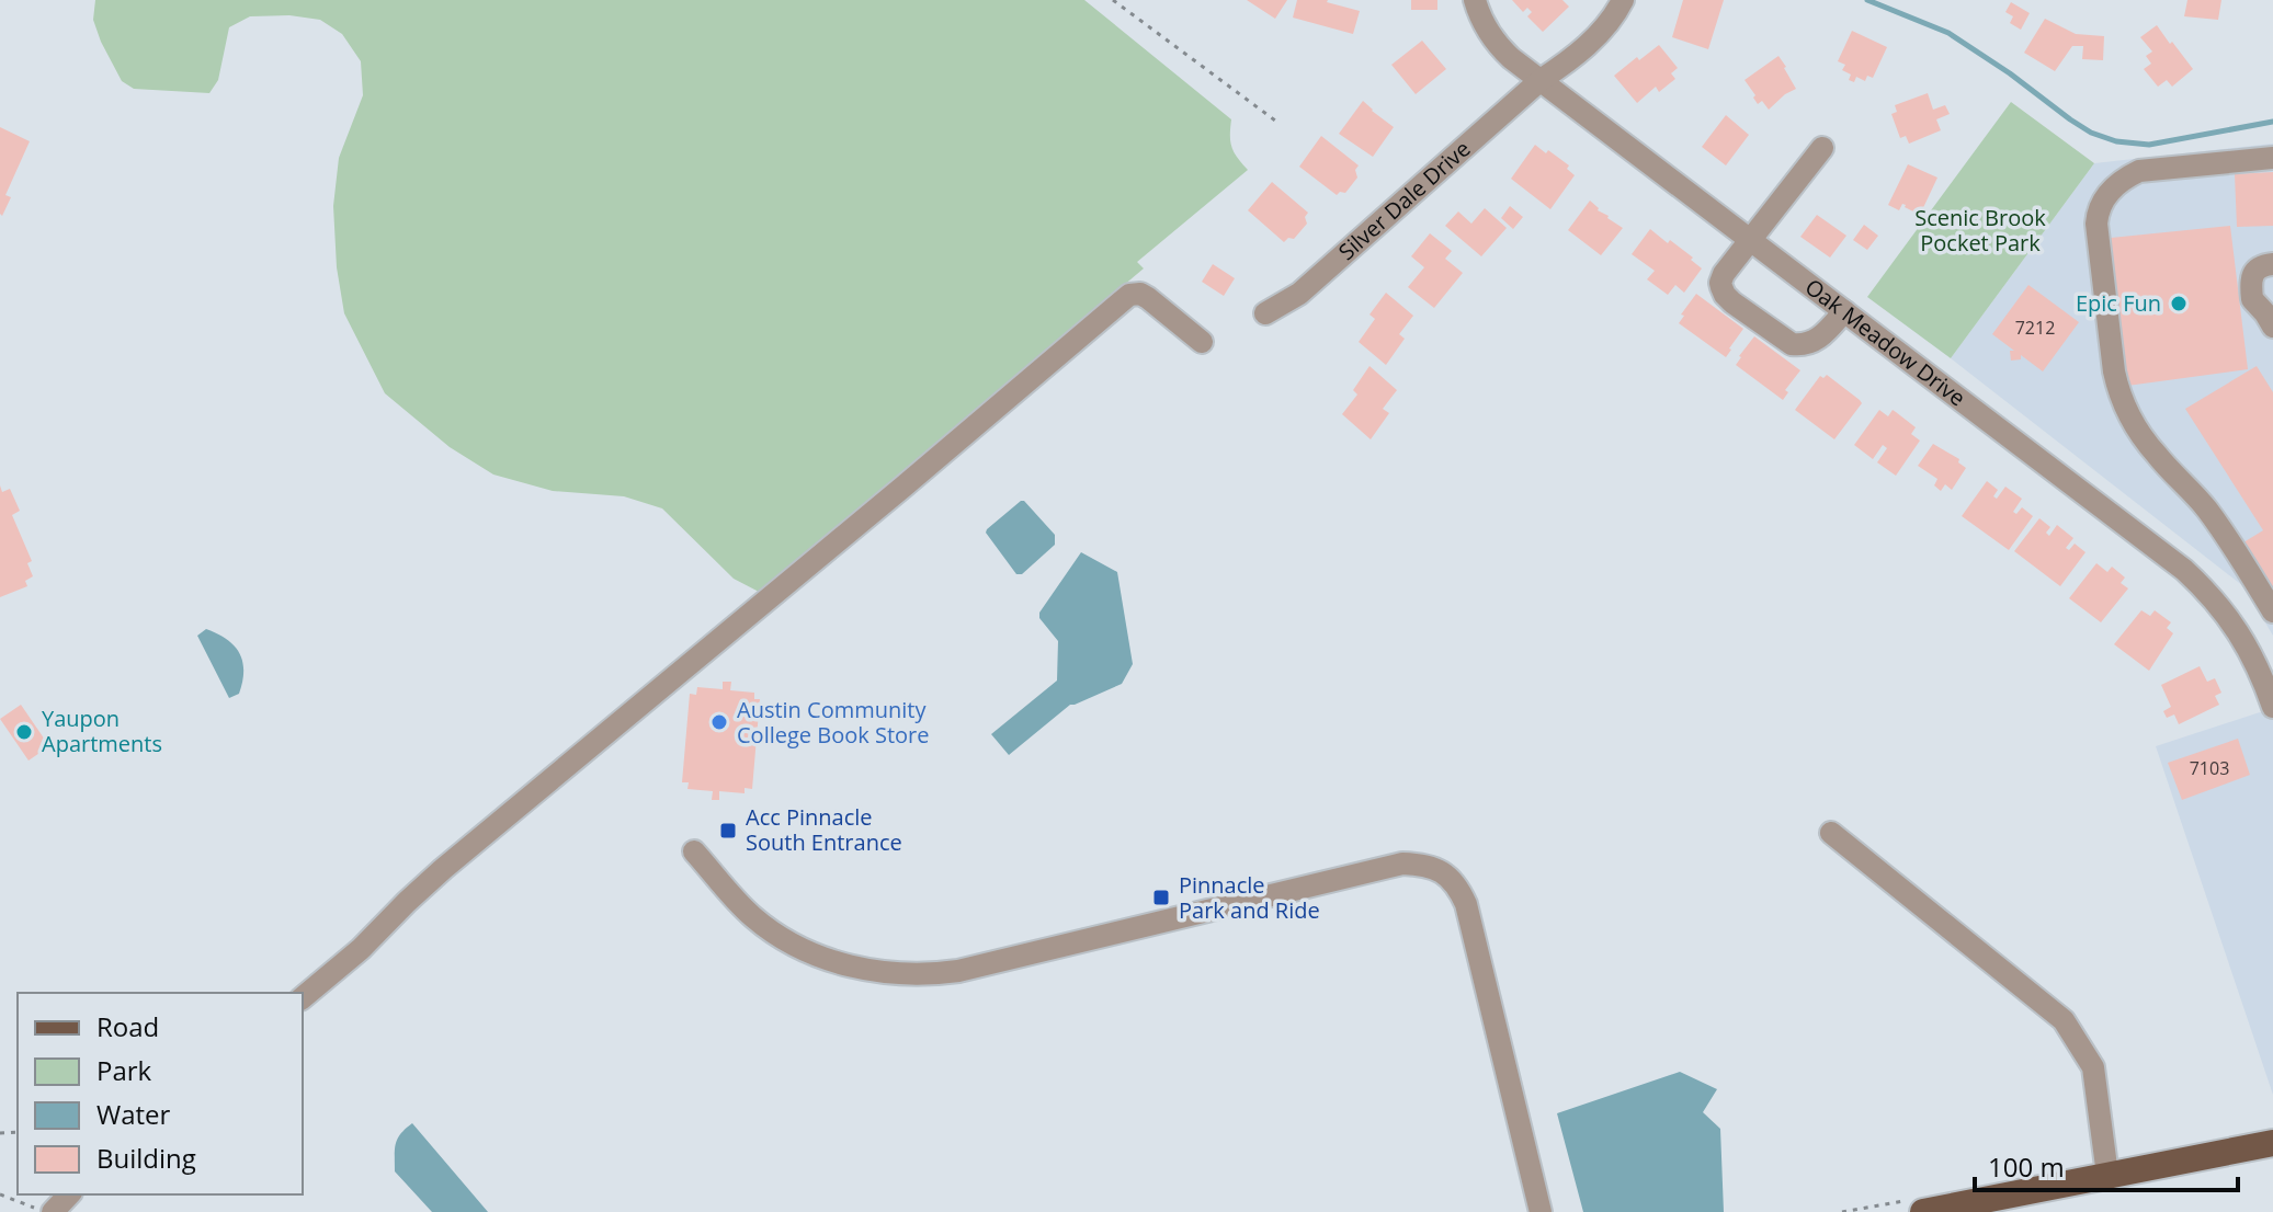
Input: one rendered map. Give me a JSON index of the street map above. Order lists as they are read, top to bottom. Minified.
{"streets":{"street":["Silver Dale Drive","Oak Meadow Drive"]},"crossings":[["Silver Dale Drive","Oak Meadow Drive"]],"parks":["Scenic Brook Pocket Park"],"places":{"other":["Epic Fun","Austin Community College Book Store","Yaupon Apartments"],"transit":["Acc Pinnacle South Entrance","Pinnacle Park and Ride"]},"house_numbers":["7212","7103"],"legend":["Road","Park","Water","Building"],"scale_bar":"100 m"}
